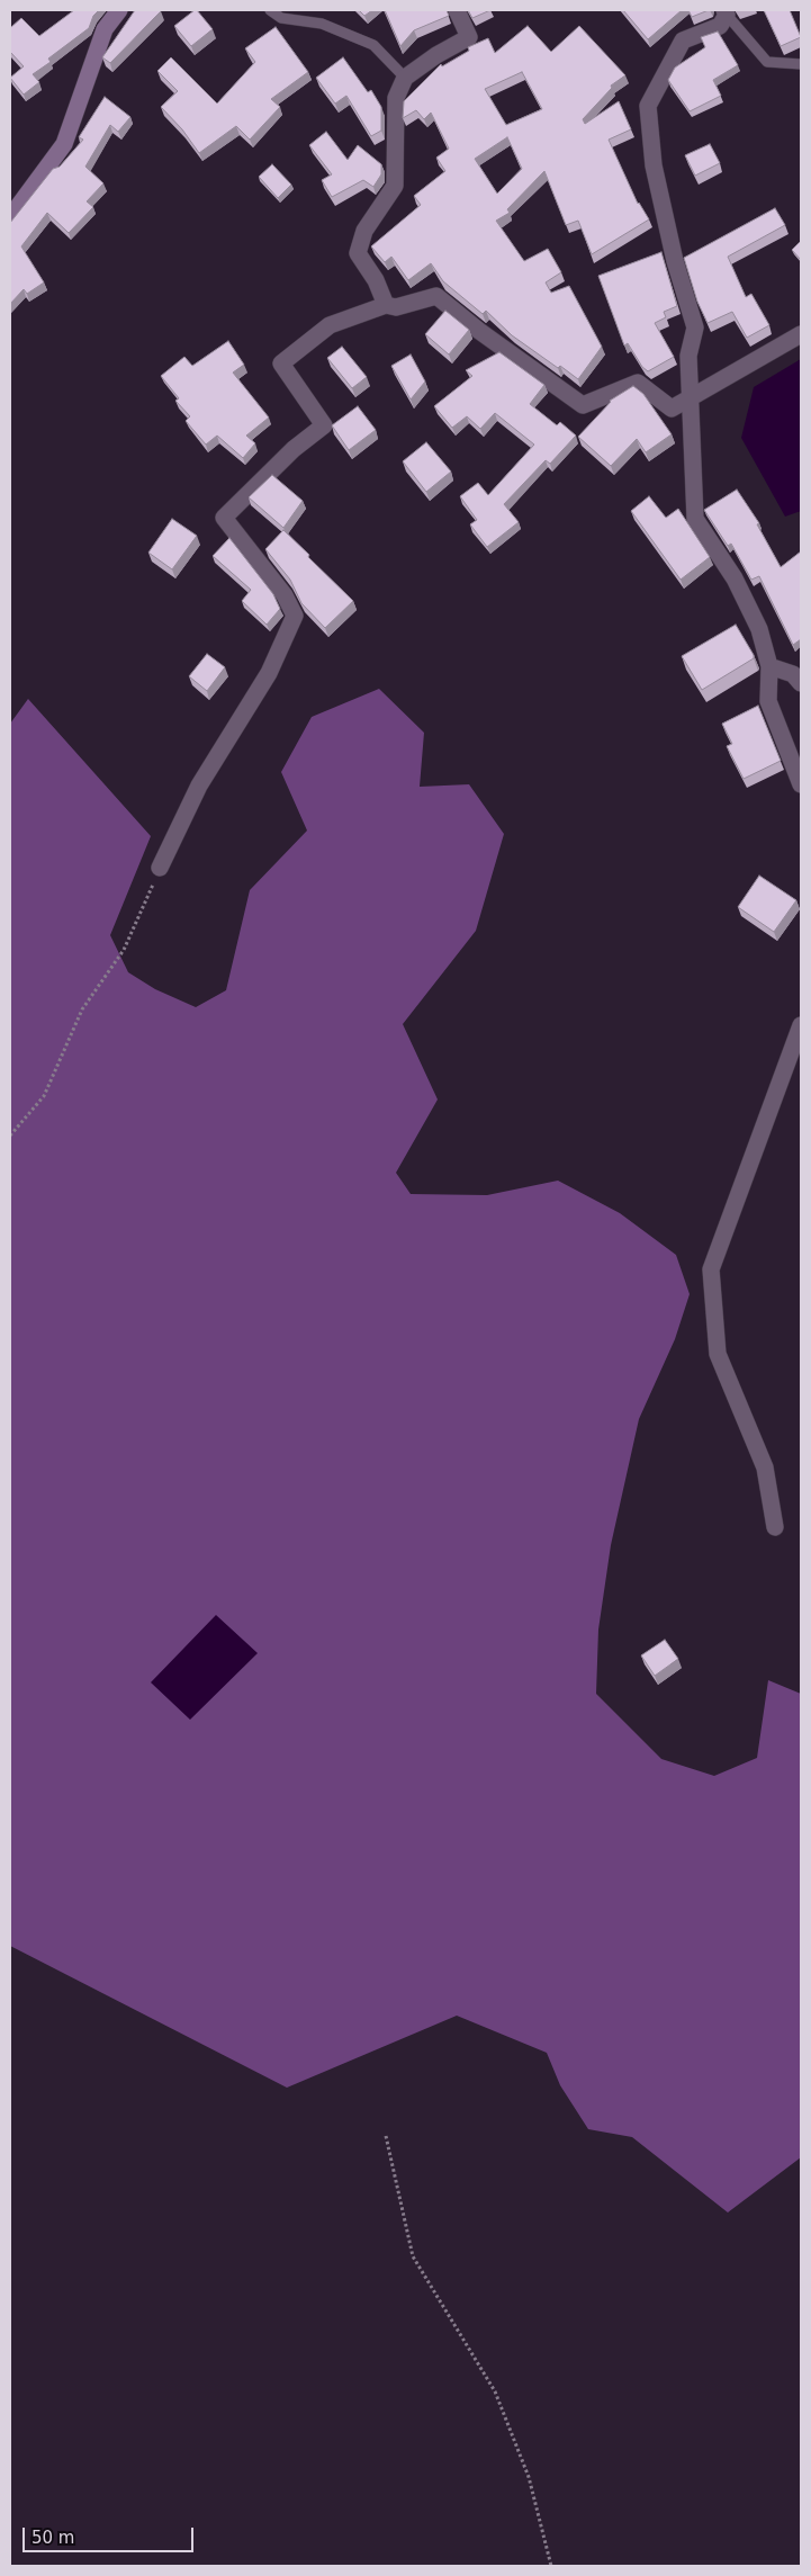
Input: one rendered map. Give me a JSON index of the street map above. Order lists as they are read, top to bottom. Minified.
{"scale_bar":"50 m"}
